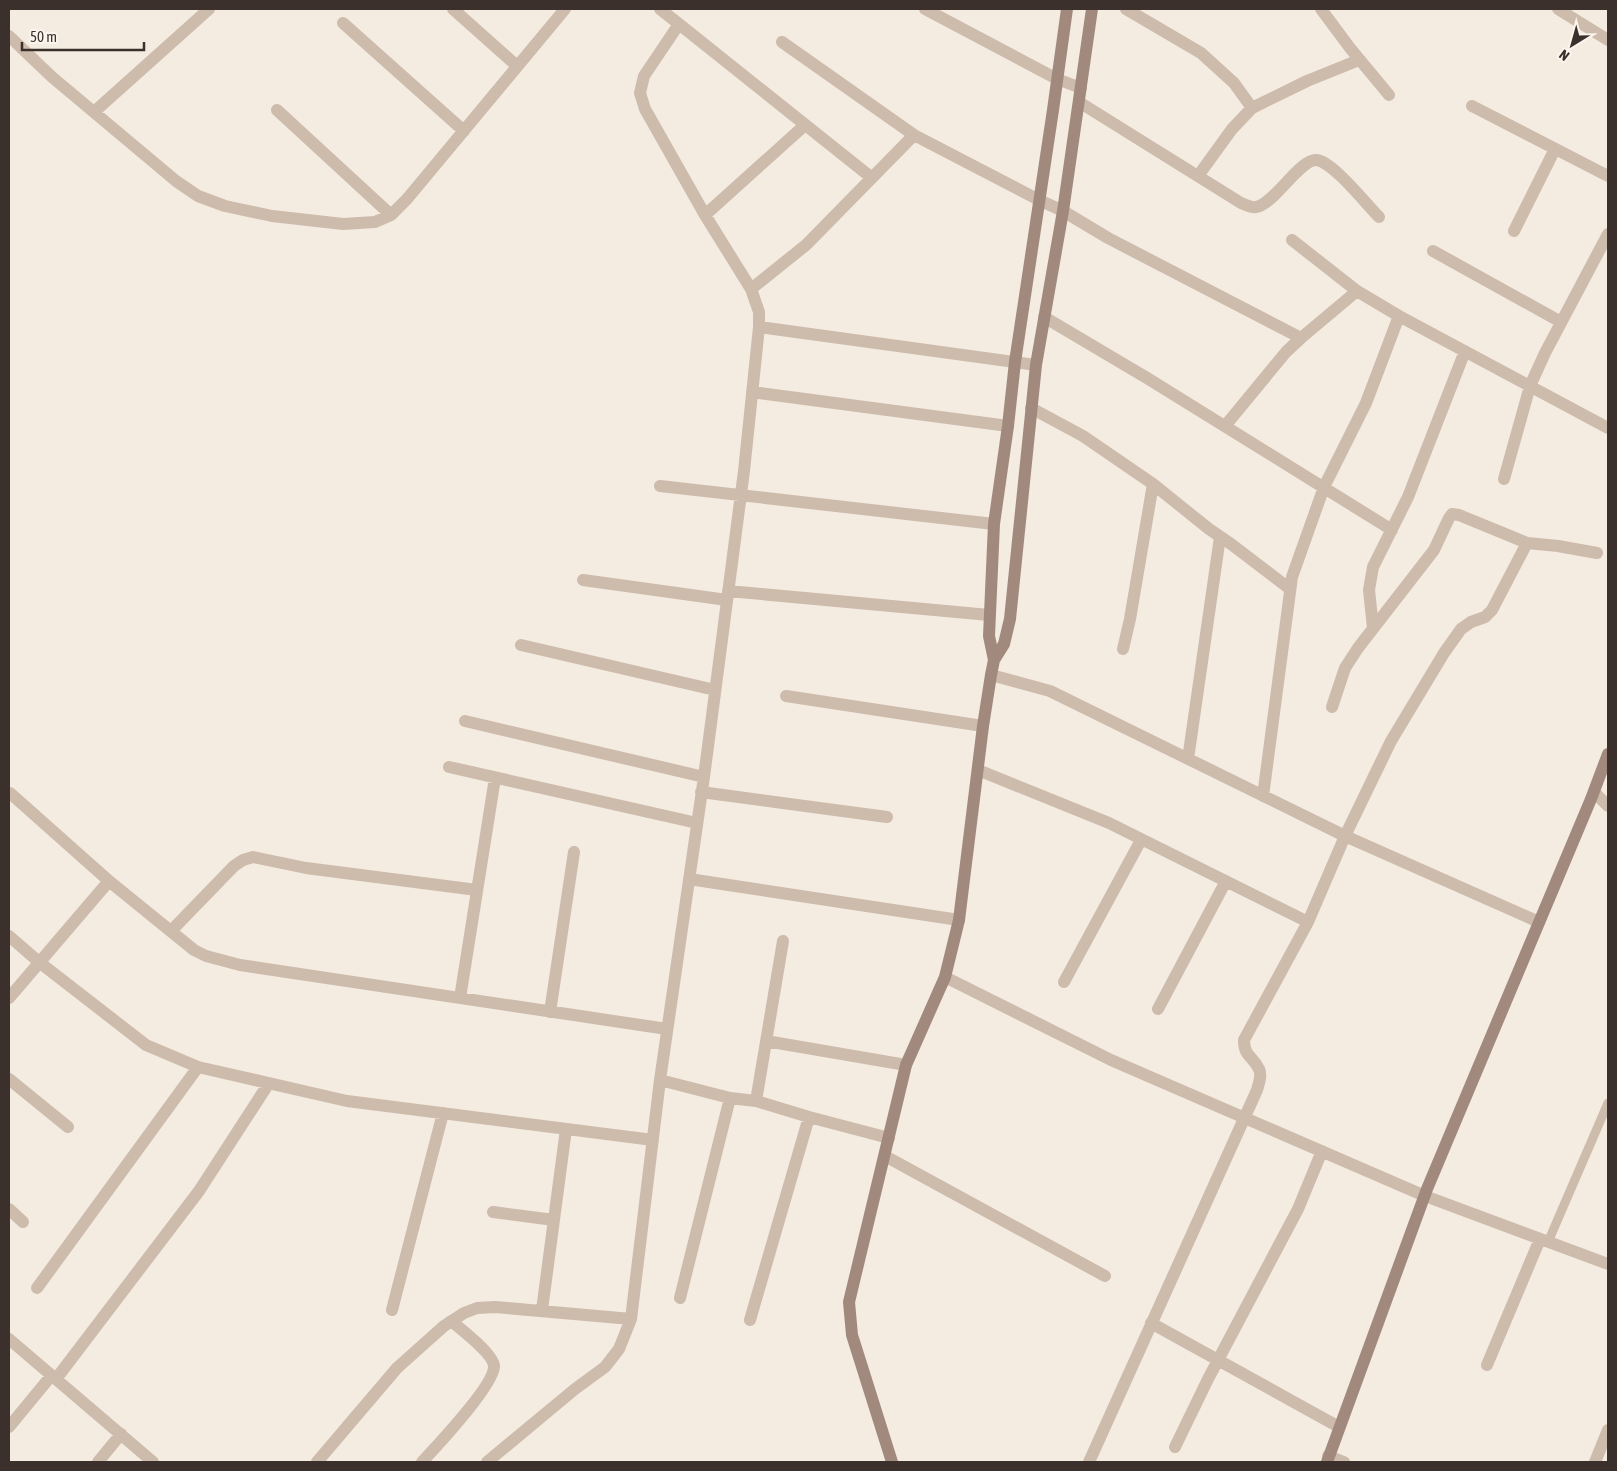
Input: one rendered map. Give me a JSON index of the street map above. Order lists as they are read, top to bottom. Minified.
{"scale_bar":"50 m","north":"bottom left"}
